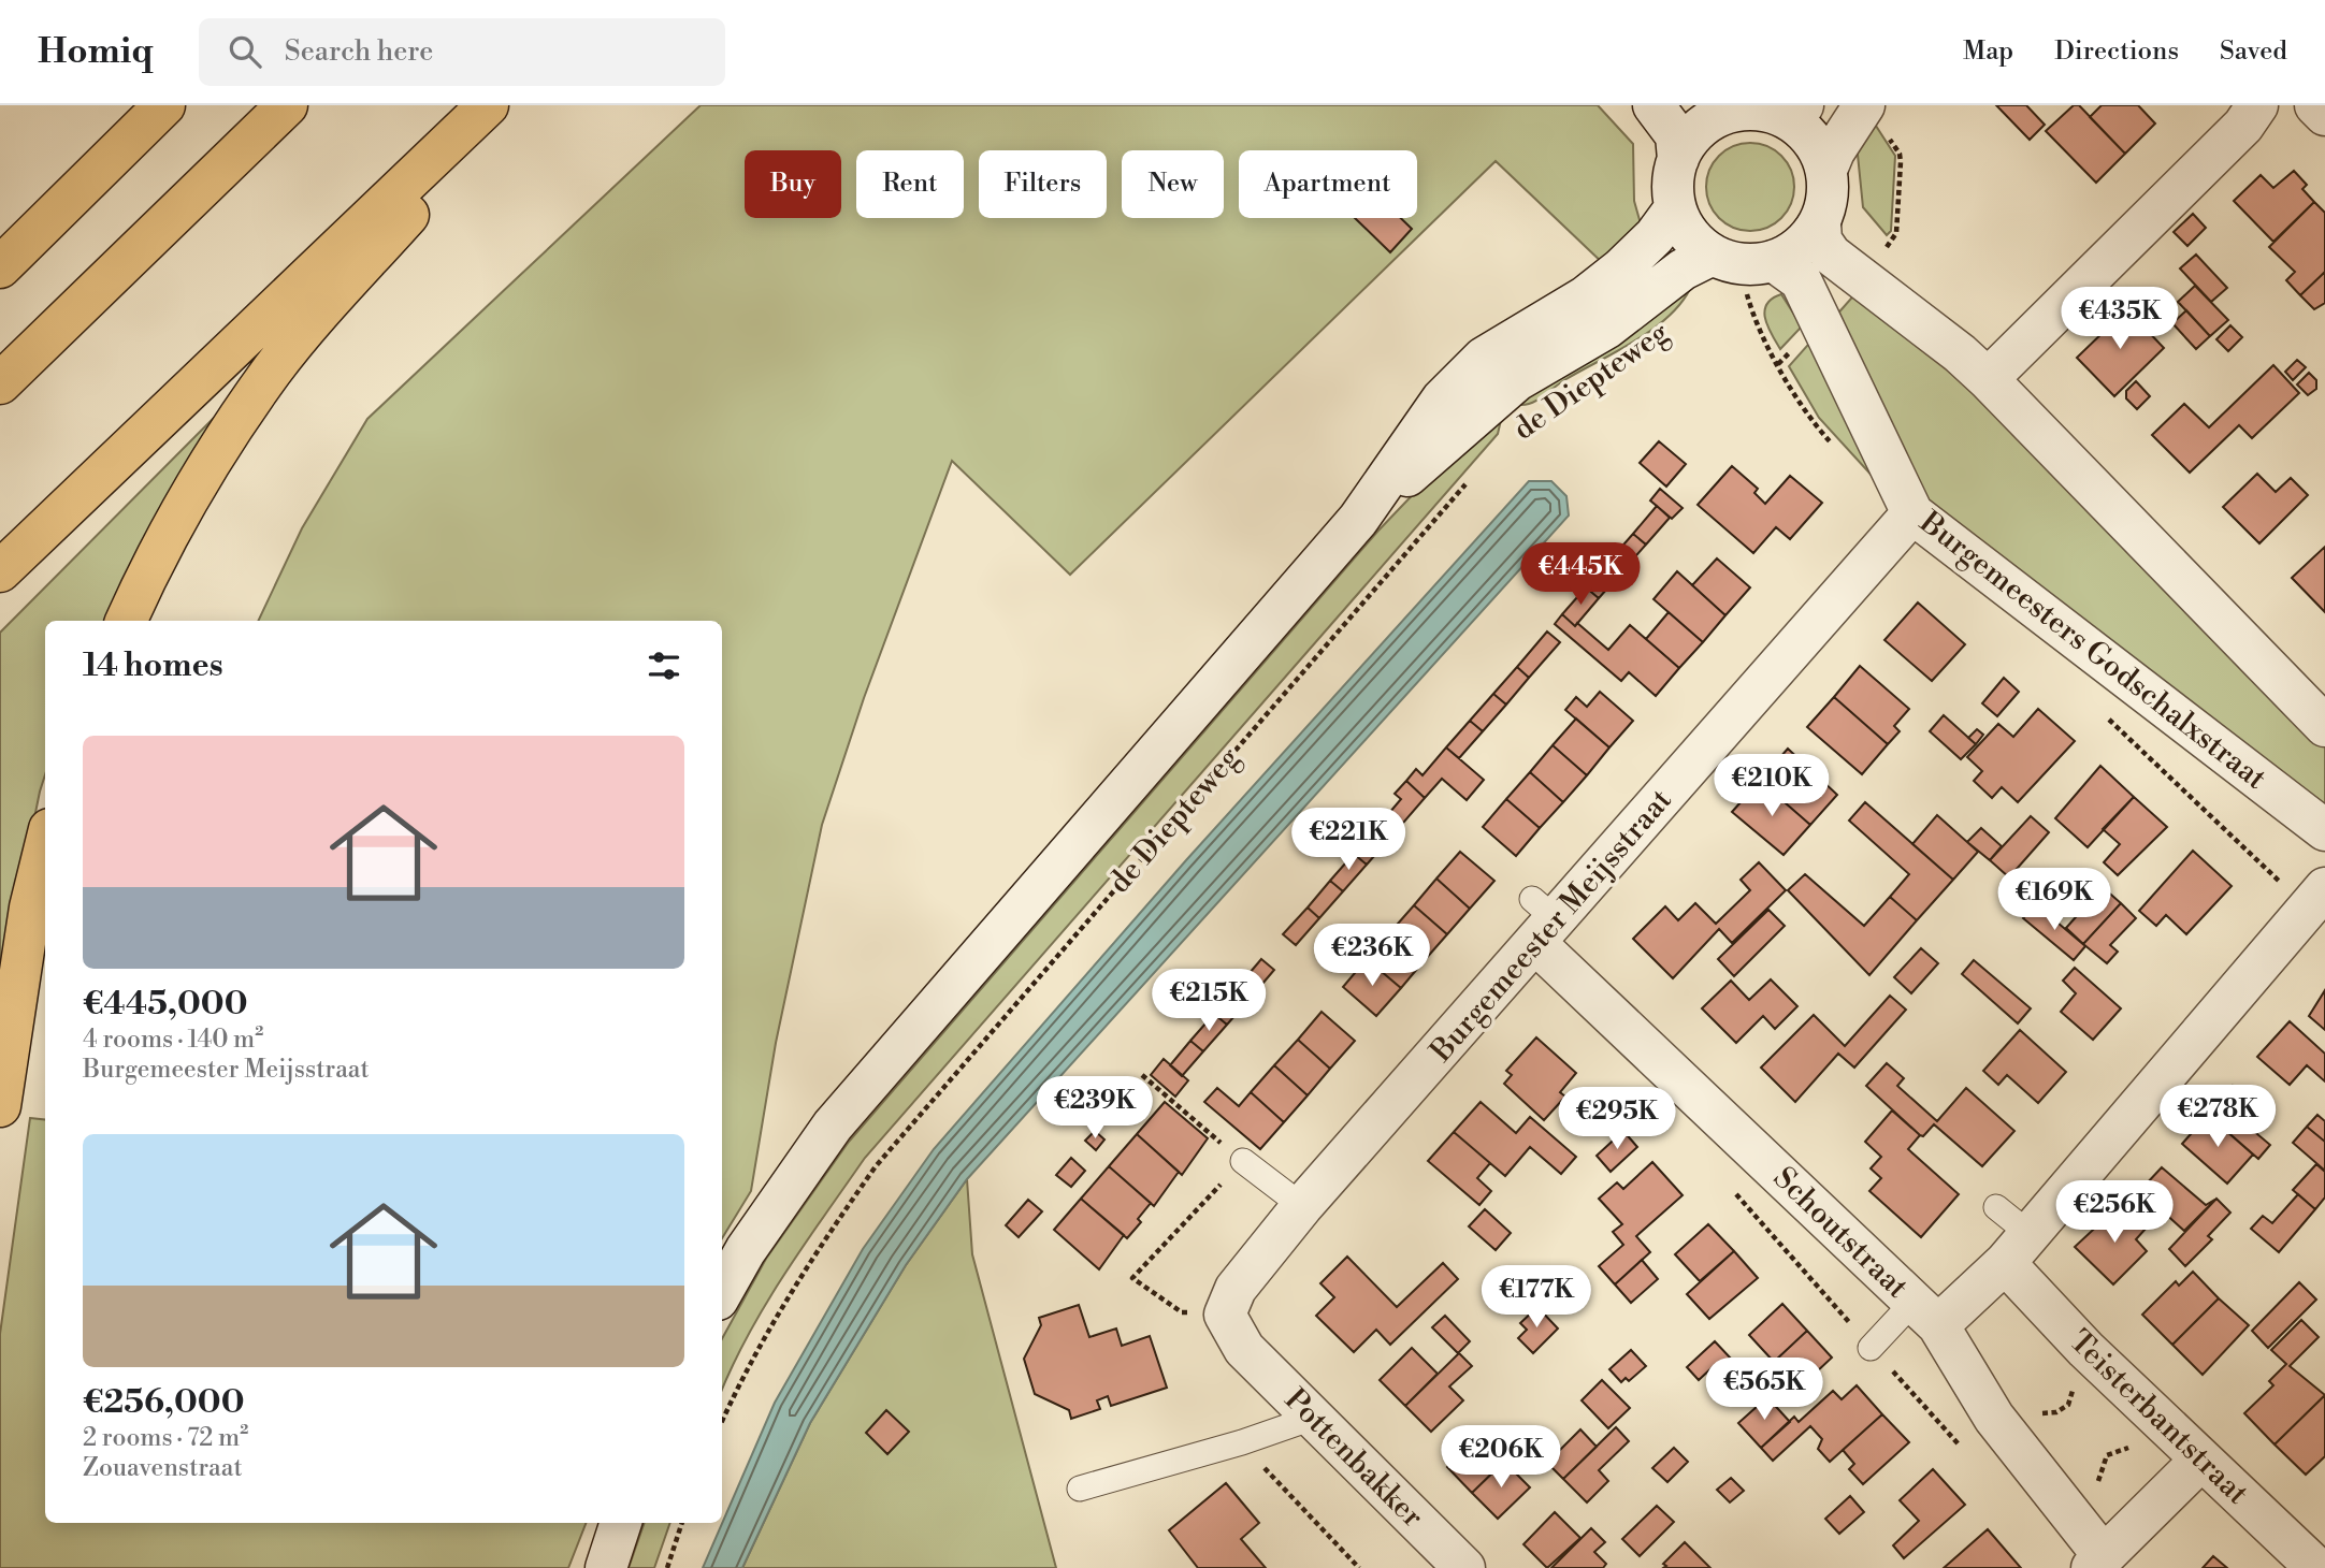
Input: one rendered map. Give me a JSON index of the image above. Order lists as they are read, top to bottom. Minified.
{"streets":{"street":["de Diepteweg","Burgemeesters Godschalxstraat","Burgemeester Meijsstraat","Schoutstraat","Teisterbantstraat","Pottenbakker"]},"crossings":[["de Diepteweg","Burgemeesters Godschalxstraat"],["Burgemeesters Godschalxstraat","Burgemeester Meijsstraat"],["Burgemeester Meijsstraat","Schoutstraat"],["Burgemeester Meijsstraat","Pottenbakker"]],"page":{"header":"Homiq","search":"Search here","nav":["Map","Directions","Saved"],"chip":["Buy","Rent","Filters","New","Apartment"],"price":["€435K","€445K","€210K","€221K","€169K","€236K","€215K","€239K","€278K","€295K","€256K","€177K","€565K","€206K"],"heading":"14 homes","list":[{"name":"€445,000","note":"4 rooms · 140 m² · Burgemeester Meijsstraat"},{"name":"€256,000","note":"2 rooms · 72 m² · Zouavenstraat"}]}}
